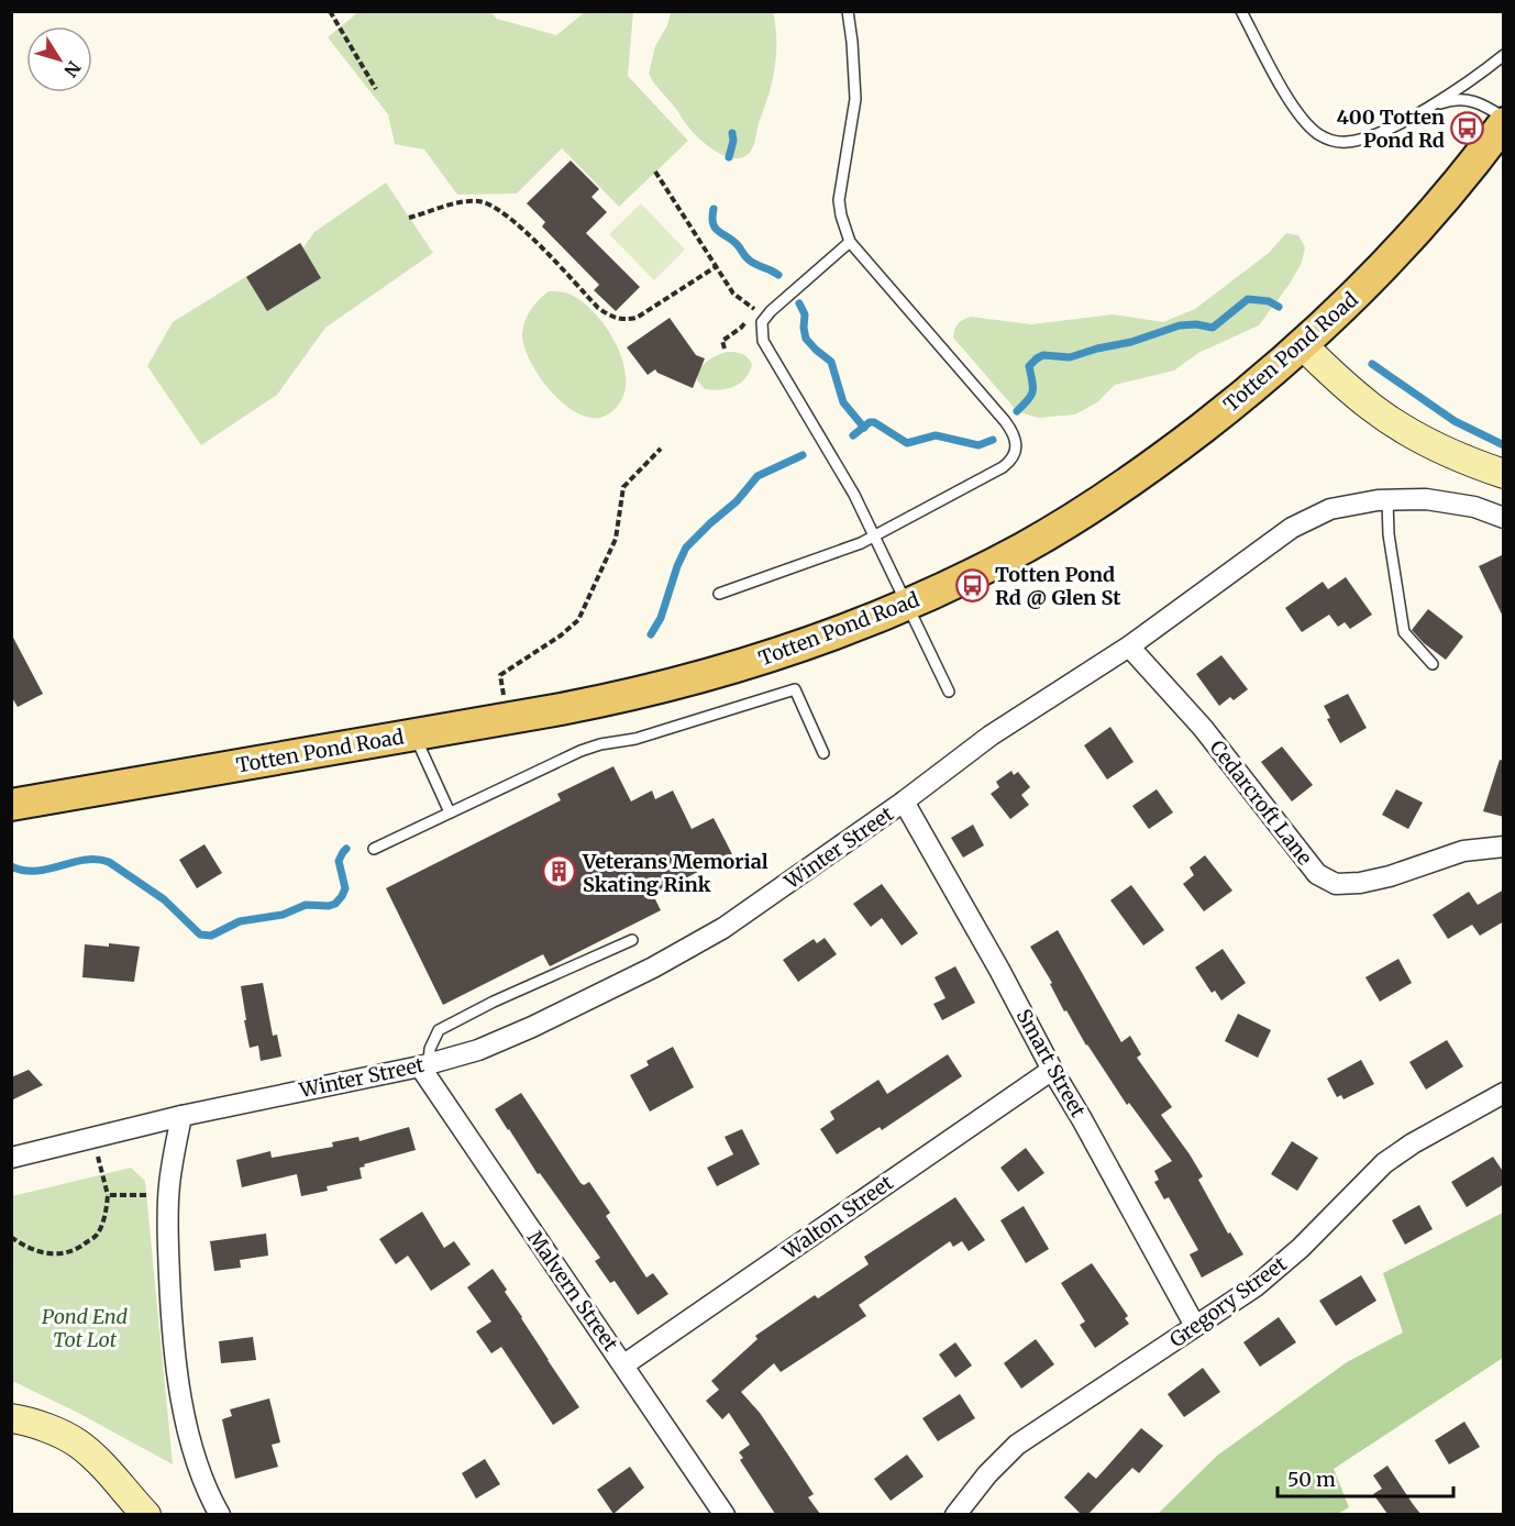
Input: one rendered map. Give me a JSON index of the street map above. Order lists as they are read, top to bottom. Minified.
{"streets":{"main road":["Totten Pond Road"],"street":["Cedarcroft Lane","Winter Street","Smart Street","Walton Street","Malvern Street","Gregory Street"]},"crossings":[["Cedarcroft Lane","Winter Street"],["Winter Street","Smart Street"],["Winter Street","Malvern Street"],["Smart Street","Walton Street"],["Smart Street","Gregory Street"],["Walton Street","Malvern Street"]],"parks":["Pond End Tot Lot"],"places":{"bus stop":["400 Totten Pond Rd","Totten Pond Rd @ Glen St"],"building":["Veterans Memorial Skating Rink"]},"scale_bar":"50 m","north":"bottom right"}
